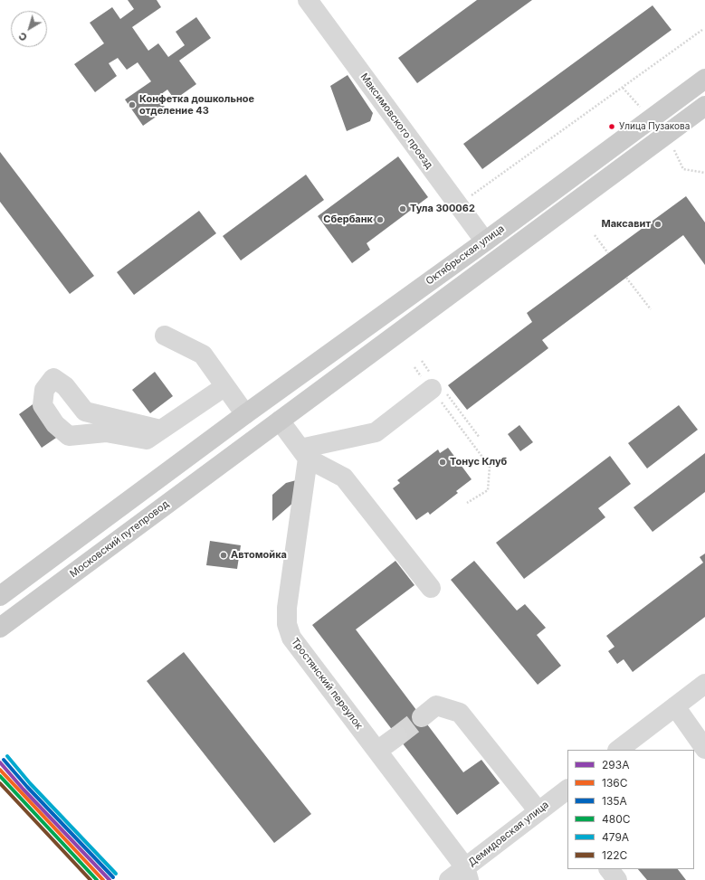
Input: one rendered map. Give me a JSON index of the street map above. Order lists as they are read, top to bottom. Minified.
{"streets":{"main road":["Октябрьская улица","Московский путепровод"],"street":["Максимовского проезд","Тростянский переулок","Демидовская улица"]},"crossings":[["Максимовского проезд","Октябрьская улица"],["Тростянский переулок","Демидовская улица"]],"places":["Конфетка дошкольное отделение 43","Улица Пузакова","Тула 300062","Сбербанк","Максавит","Тонус Клуб","Автомойка"],"lines":["transit line 479А","transit line 135А","transit line 293А","transit line 136С","transit line 480С","transit line 122С"],"legend":["293А","136С","135А","480С","479А","122С"],"north":"bottom left"}
